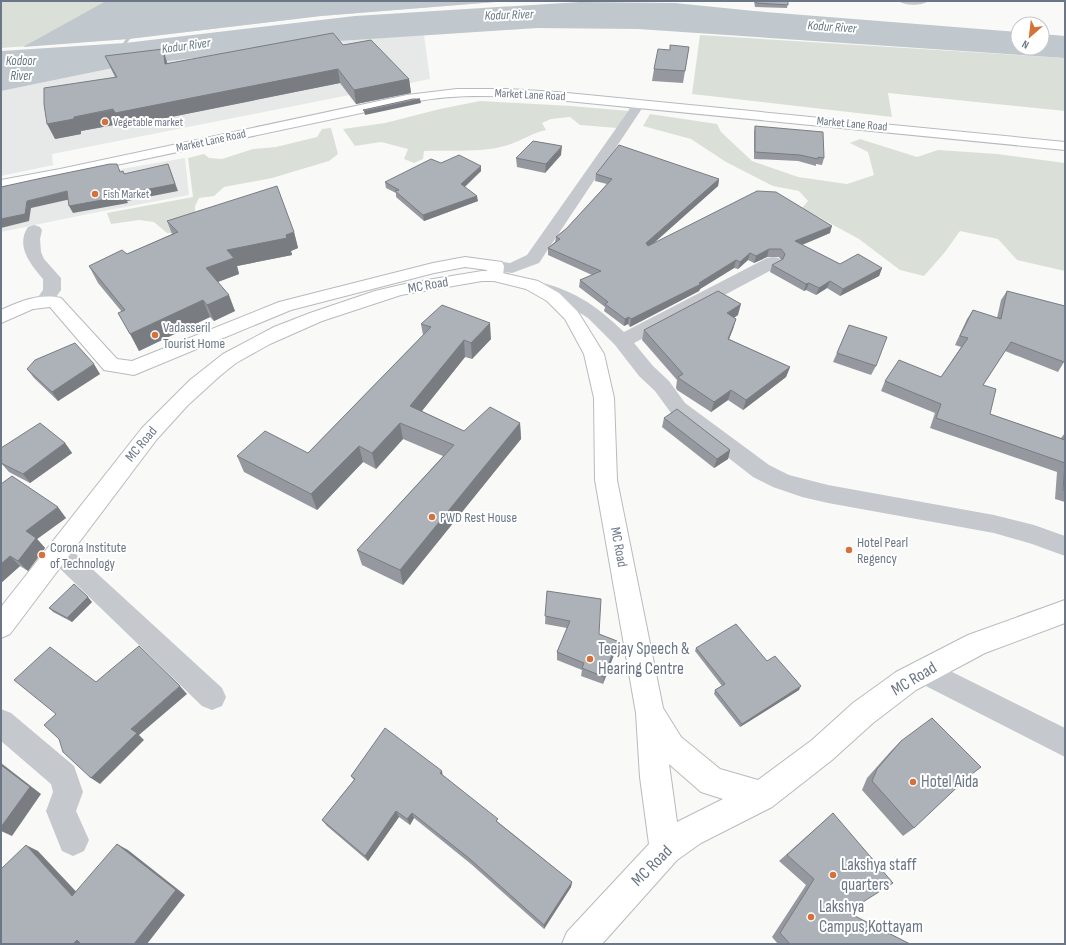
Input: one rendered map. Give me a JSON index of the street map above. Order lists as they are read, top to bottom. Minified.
{"streets":{"main road":["Market Lane Road","MC Road"]},"water":["Kodur River","Kodoor River"],"places":["Vegetable market","Fish Market","Vadasseril Tourist Home","PWD Rest House","Hotel Pearl Regency","Corona Institute of Technology","Teejay Speech & Hearing Centre","Hotel Aida","Lakshya staff quarters","Lakshya Campus,Kottayam"],"north":"bottom left"}
